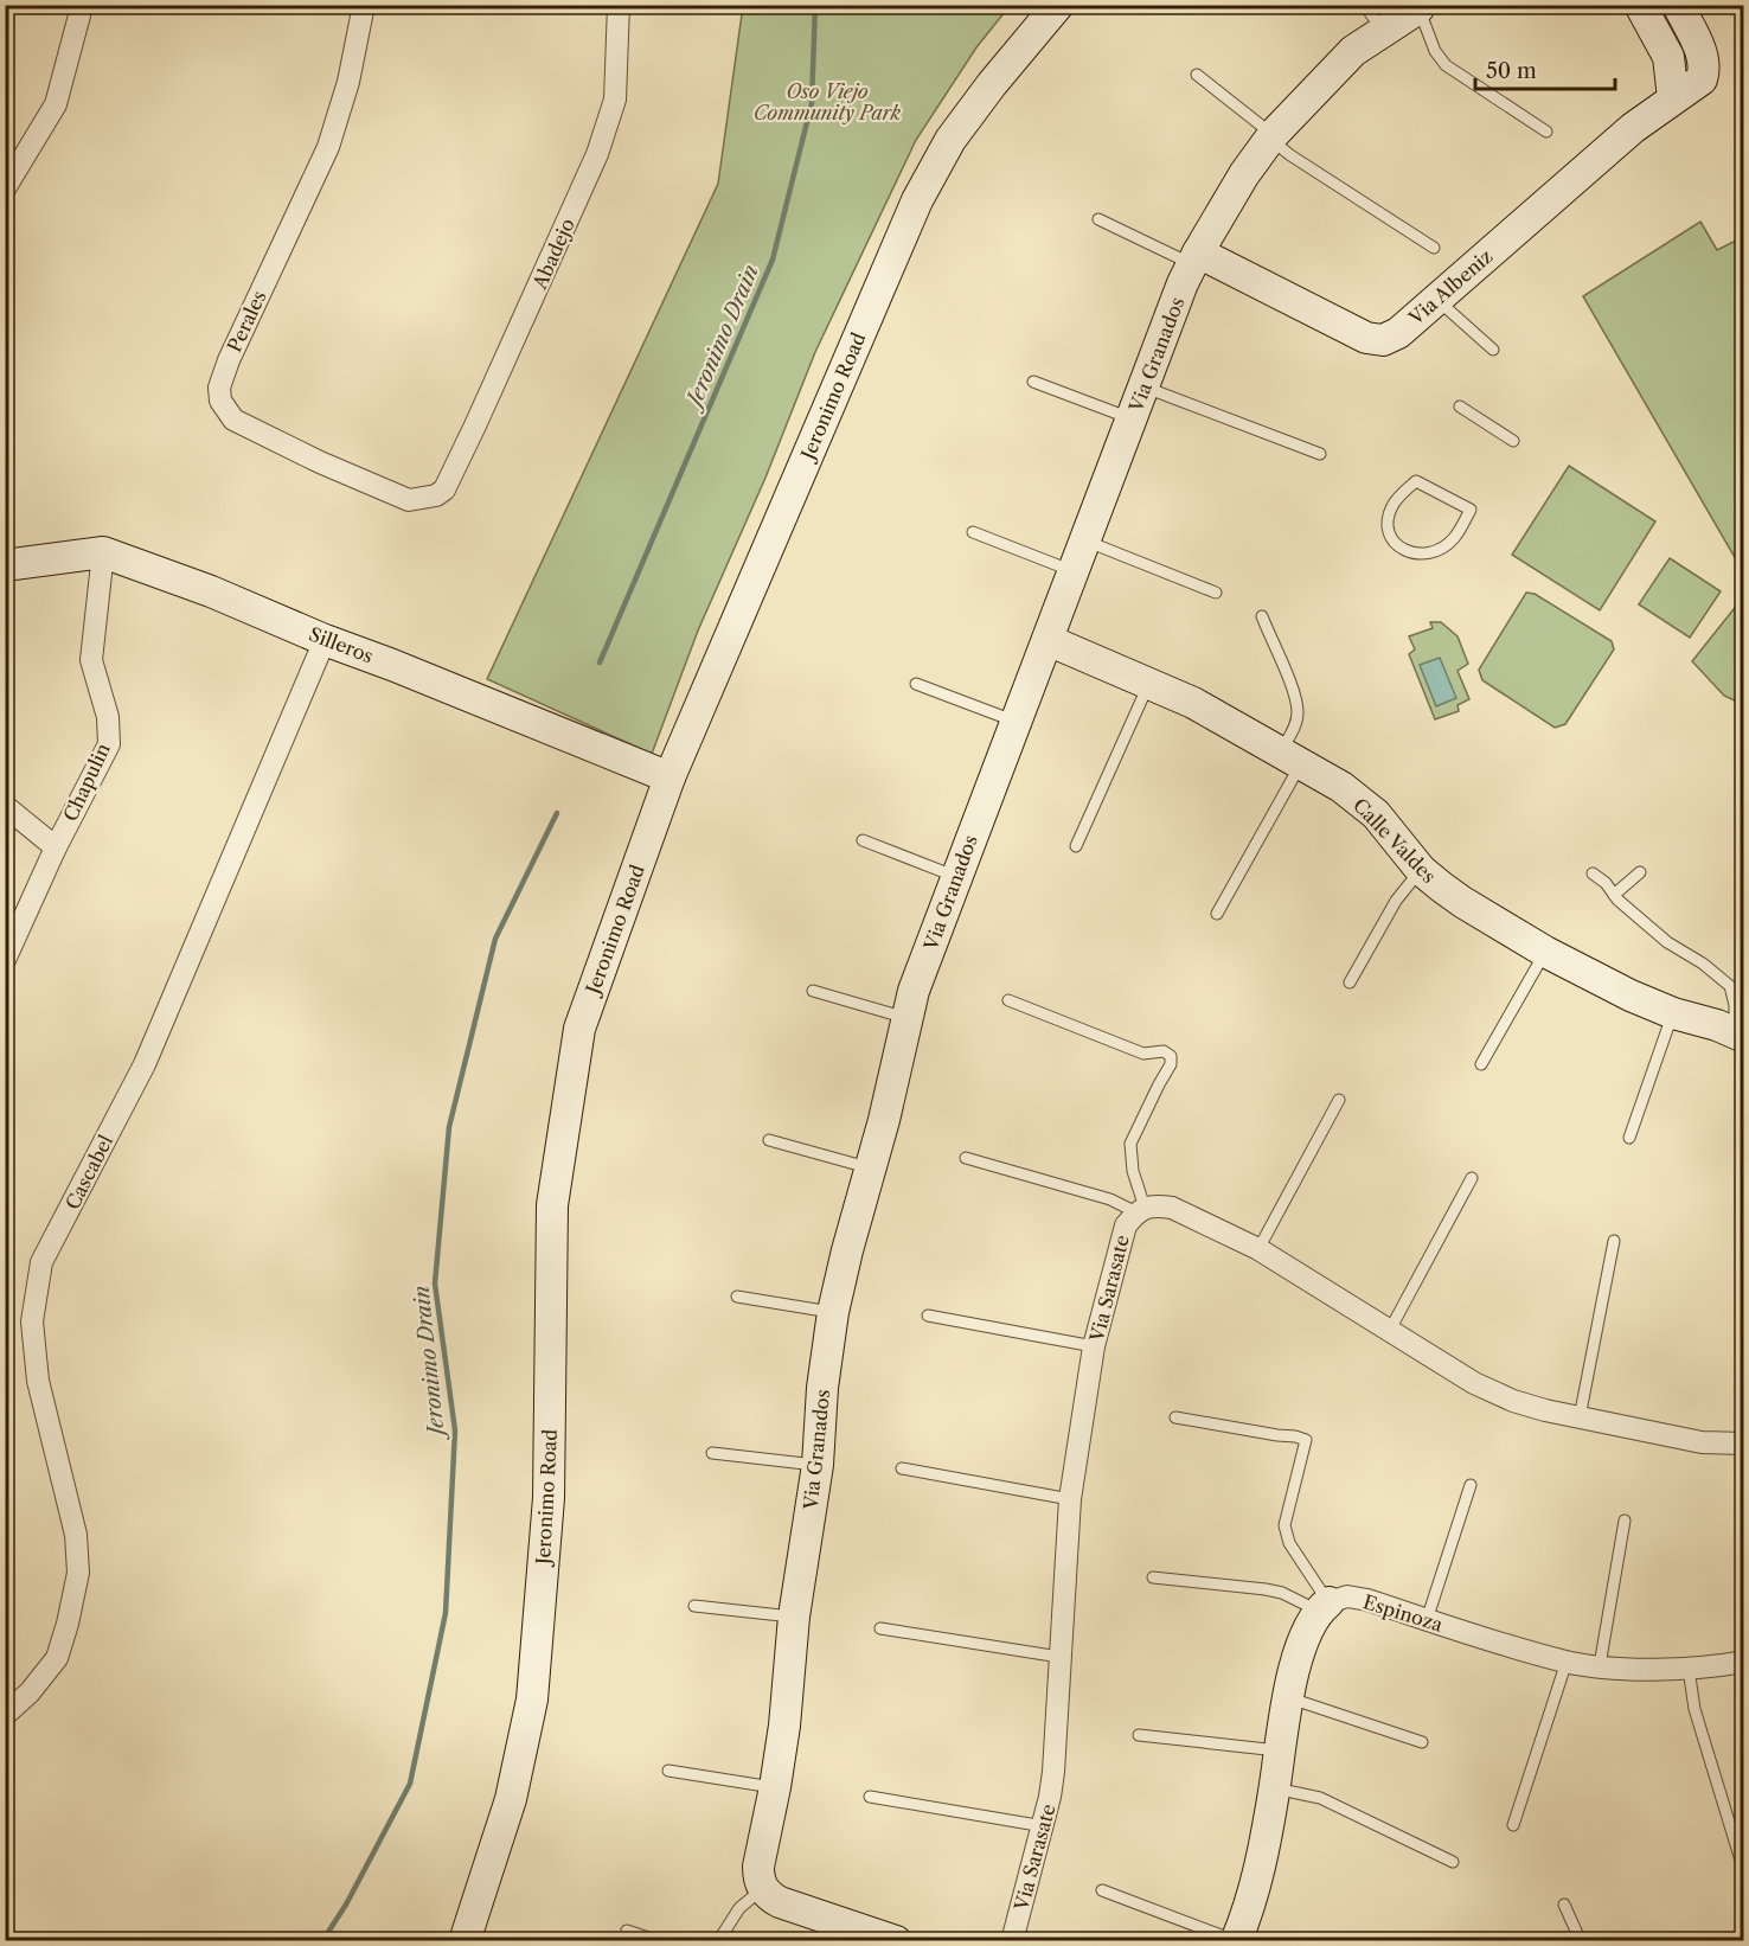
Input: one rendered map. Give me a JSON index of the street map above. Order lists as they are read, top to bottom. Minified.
{"streets":{"street":["Abadejo","Via Albeniz","Perales","Via Granados","Jeronimo Road","Silleros","Chapulin","Calle Valdes","Cascabel","Via Sarasate","Espinoza"]},"crossings":[["Abadejo","Perales"],["Via Albeniz","Via Granados"],["Via Granados","Calle Valdes"],["Jeronimo Road","Silleros"],["Silleros","Chapulin"],["Silleros","Cascabel"]],"water":["Jeronimo Drain"],"parks":["Oso Viejo Community Park"],"scale_bar":"50 m"}
